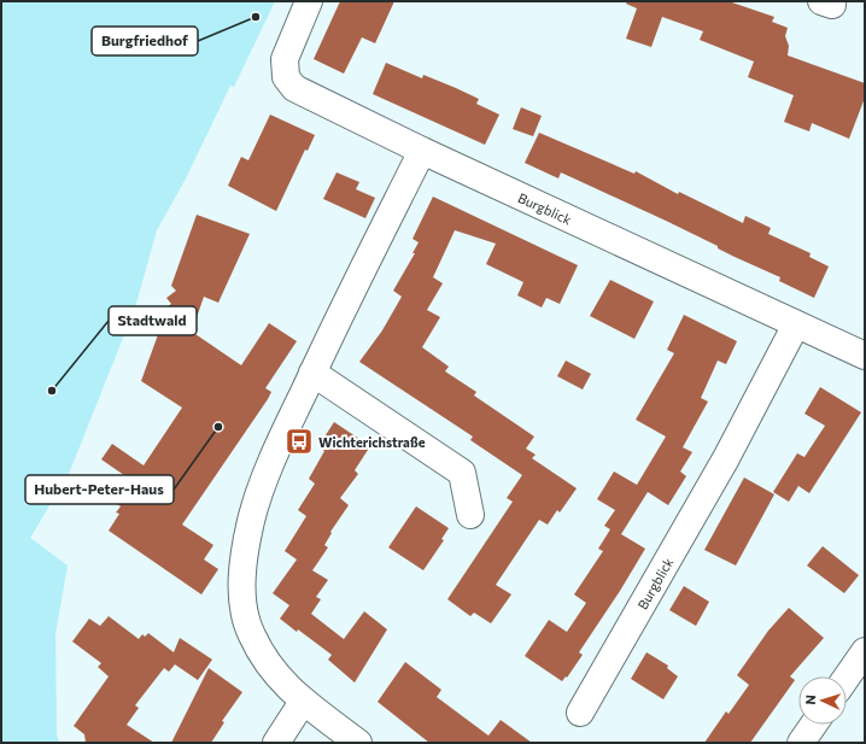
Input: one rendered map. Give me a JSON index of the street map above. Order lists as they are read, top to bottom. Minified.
{"streets":{"street":["Burgblick"]},"places":{"other":["Burgfriedhof","Stadtwald","Hubert-Peter-Haus"],"bus stop":["Wichterichstraße"]},"north":"left"}
